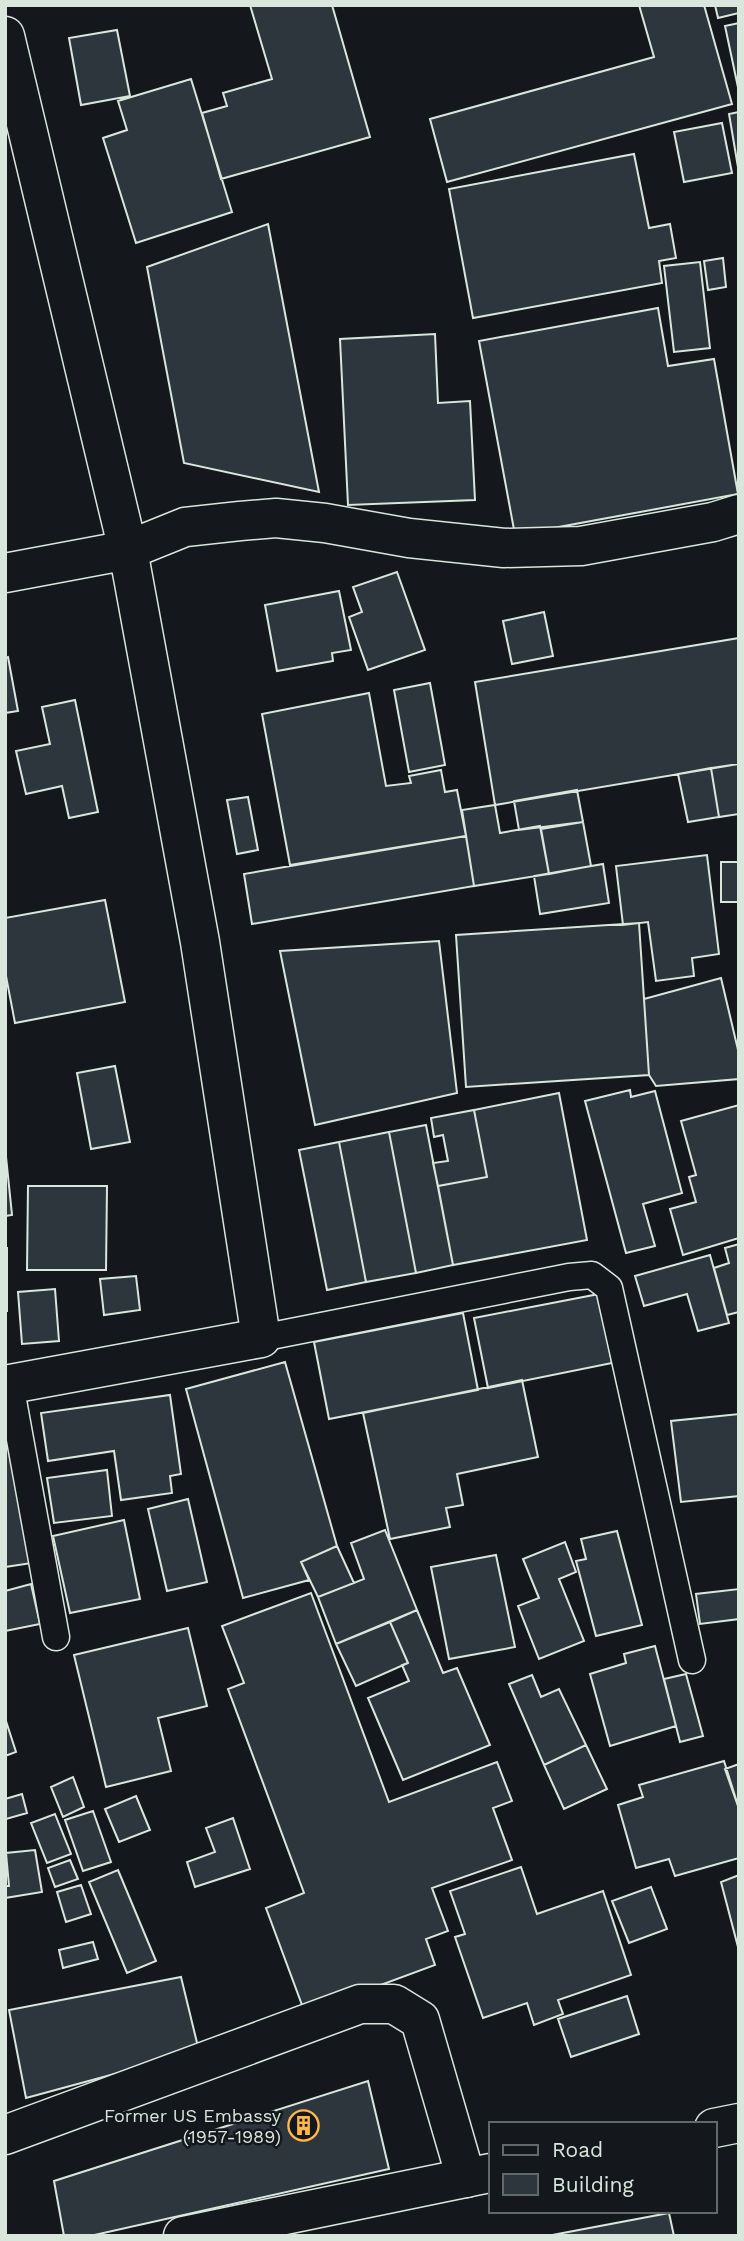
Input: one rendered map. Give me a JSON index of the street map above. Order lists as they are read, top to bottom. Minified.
{"places":{"building":["Former US Embassy (1957-1989)"]},"legend":["Road","Building"]}
